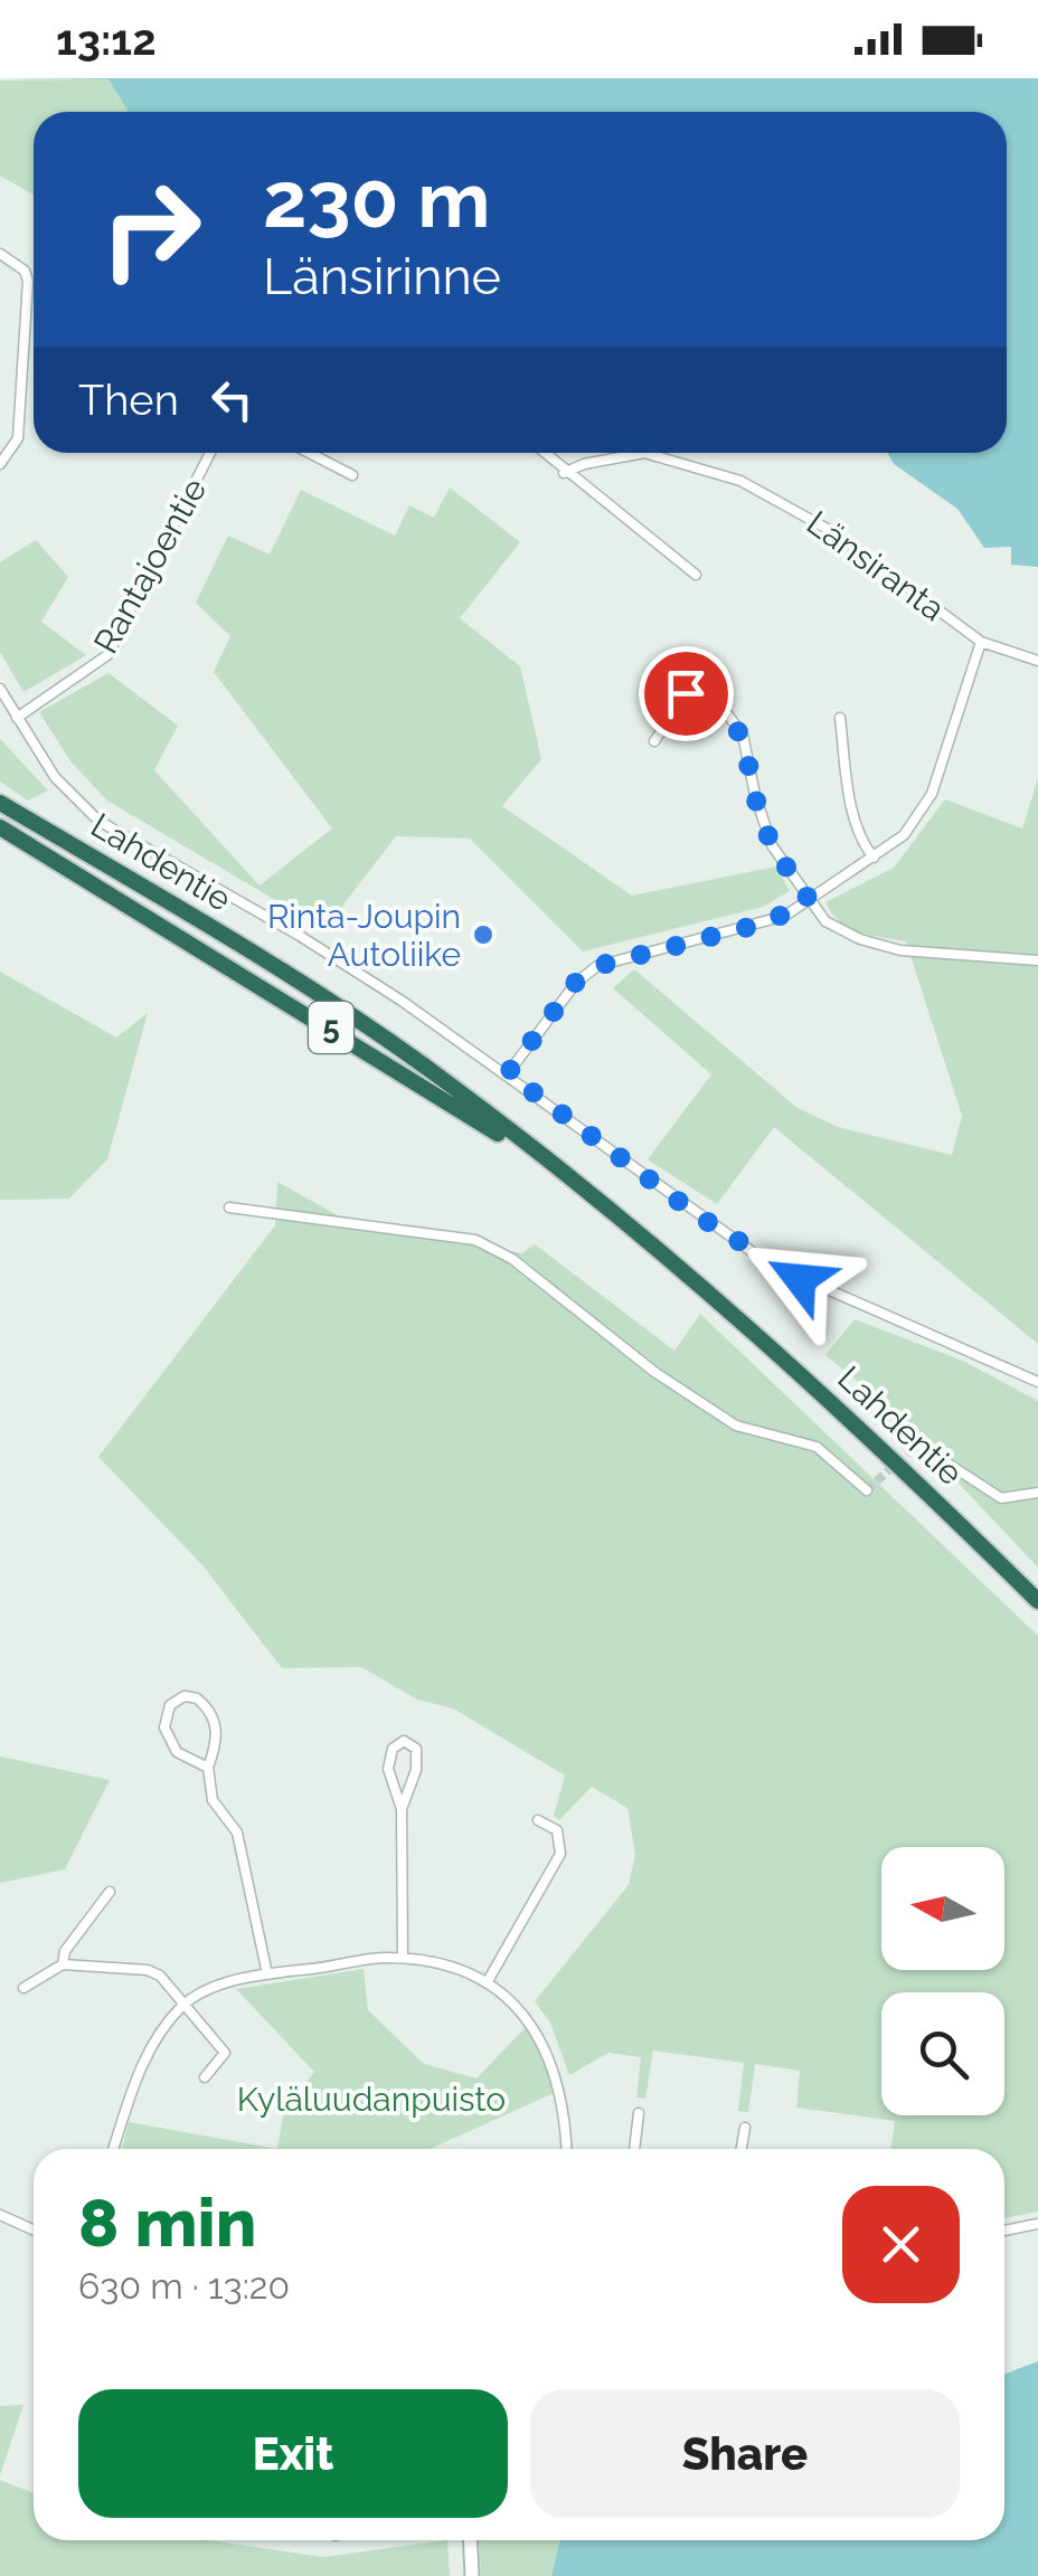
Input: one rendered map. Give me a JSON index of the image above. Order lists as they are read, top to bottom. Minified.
{"streets":{"highway":["Lahdentie","5"],"street":["Rantajoentie","Länsiranta"]},"parks":["Kyläluudanpuisto"],"places":["Rinta-Joupin Autoliike"],"north":"left","page":{"status":"13:12","turn":["230 m","Länsirinne"],"then":"Then","heading":["8 min","630 m · 13:20"],"buttons":["Exit","Share"]}}
